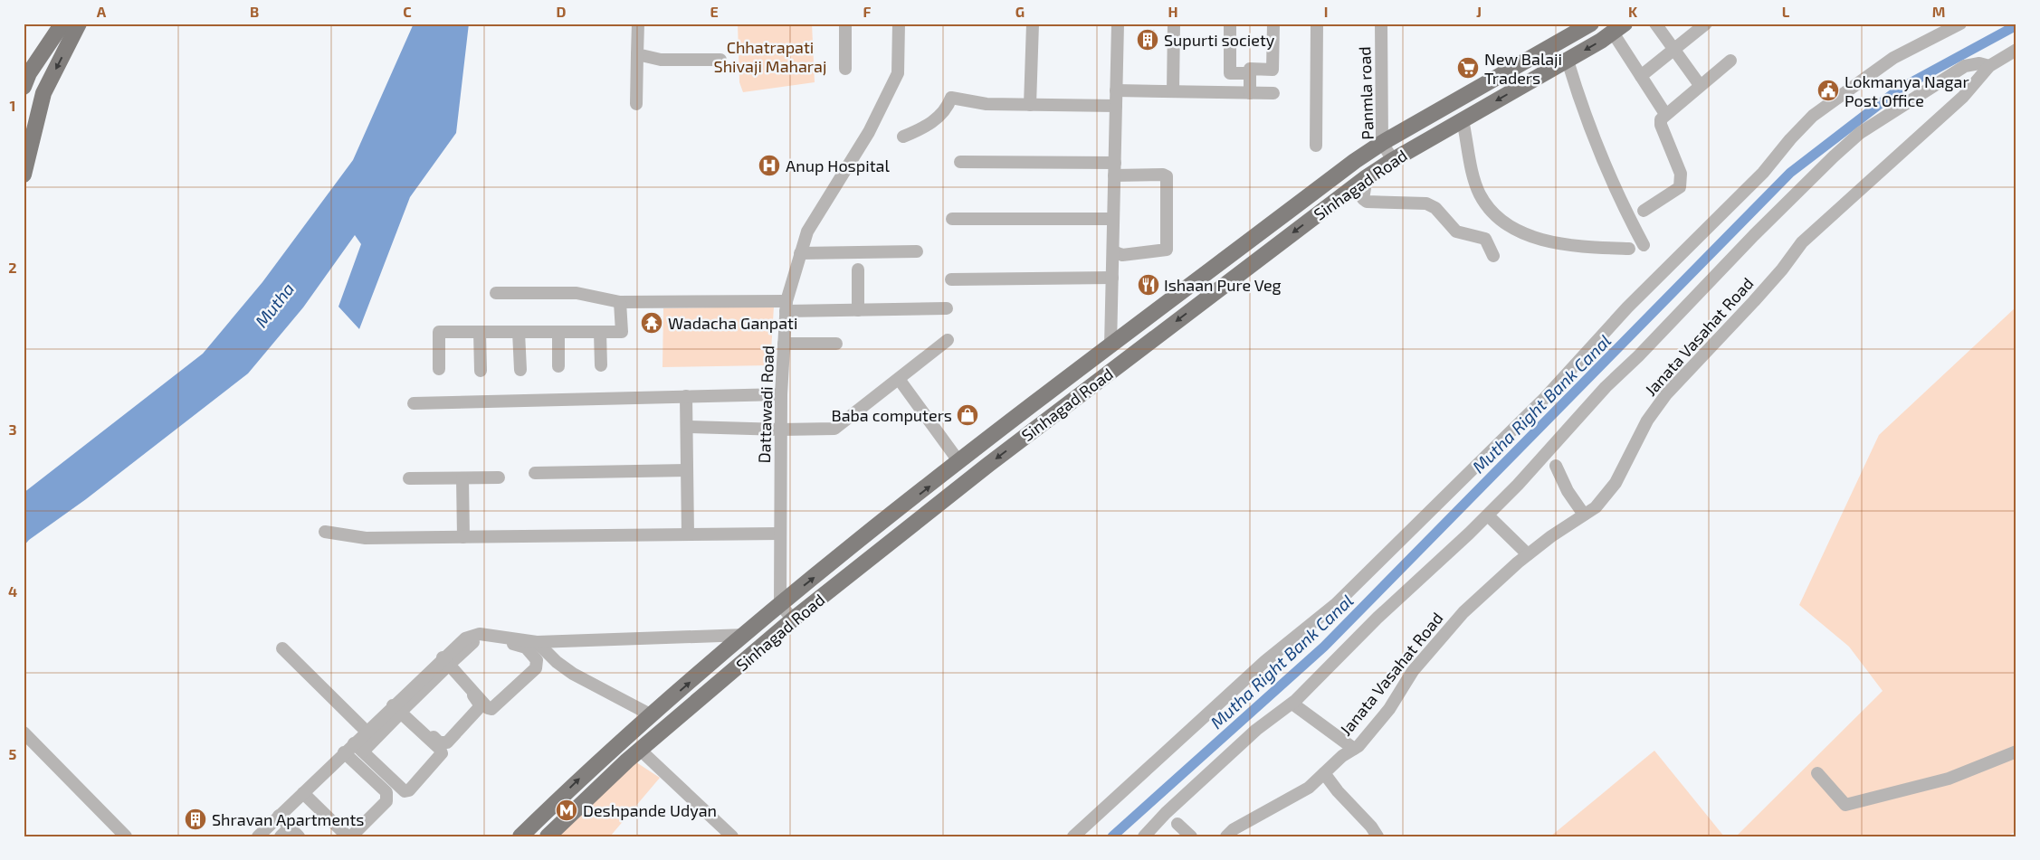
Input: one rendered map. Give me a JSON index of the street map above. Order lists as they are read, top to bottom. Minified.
{"streets":{"main road":["Sinhagad Road"],"street":["Panmla road","Janata Vasahat Road","Dattawadi Road"]},"crossings":[["Panmla road","Sinhagad Road"],["Sinhagad Road","Dattawadi Road"]],"water":["Mutha","Mutha Right Bank Canal"],"parks":["Chhatrapati Shivaji Maharaj"],"places":{"building":["Supurti society","Shravan Apartments"],"supermarket":["New Balaji Traders"],"public building":["Lokmanya Nagar Post Office"],"hospital":["Anup Hospital"],"restaurant":["Ishaan Pure Veg"],"temple":["Wadacha Ganpati"],"shop":["Baba computers"],"metro station":["Deshpande Udyan"]},"grid":{"columns":["A","B","C","D","E","F","G","H","I","J","K","L","M"],"rows":["1","2","3","4","5"]}}
